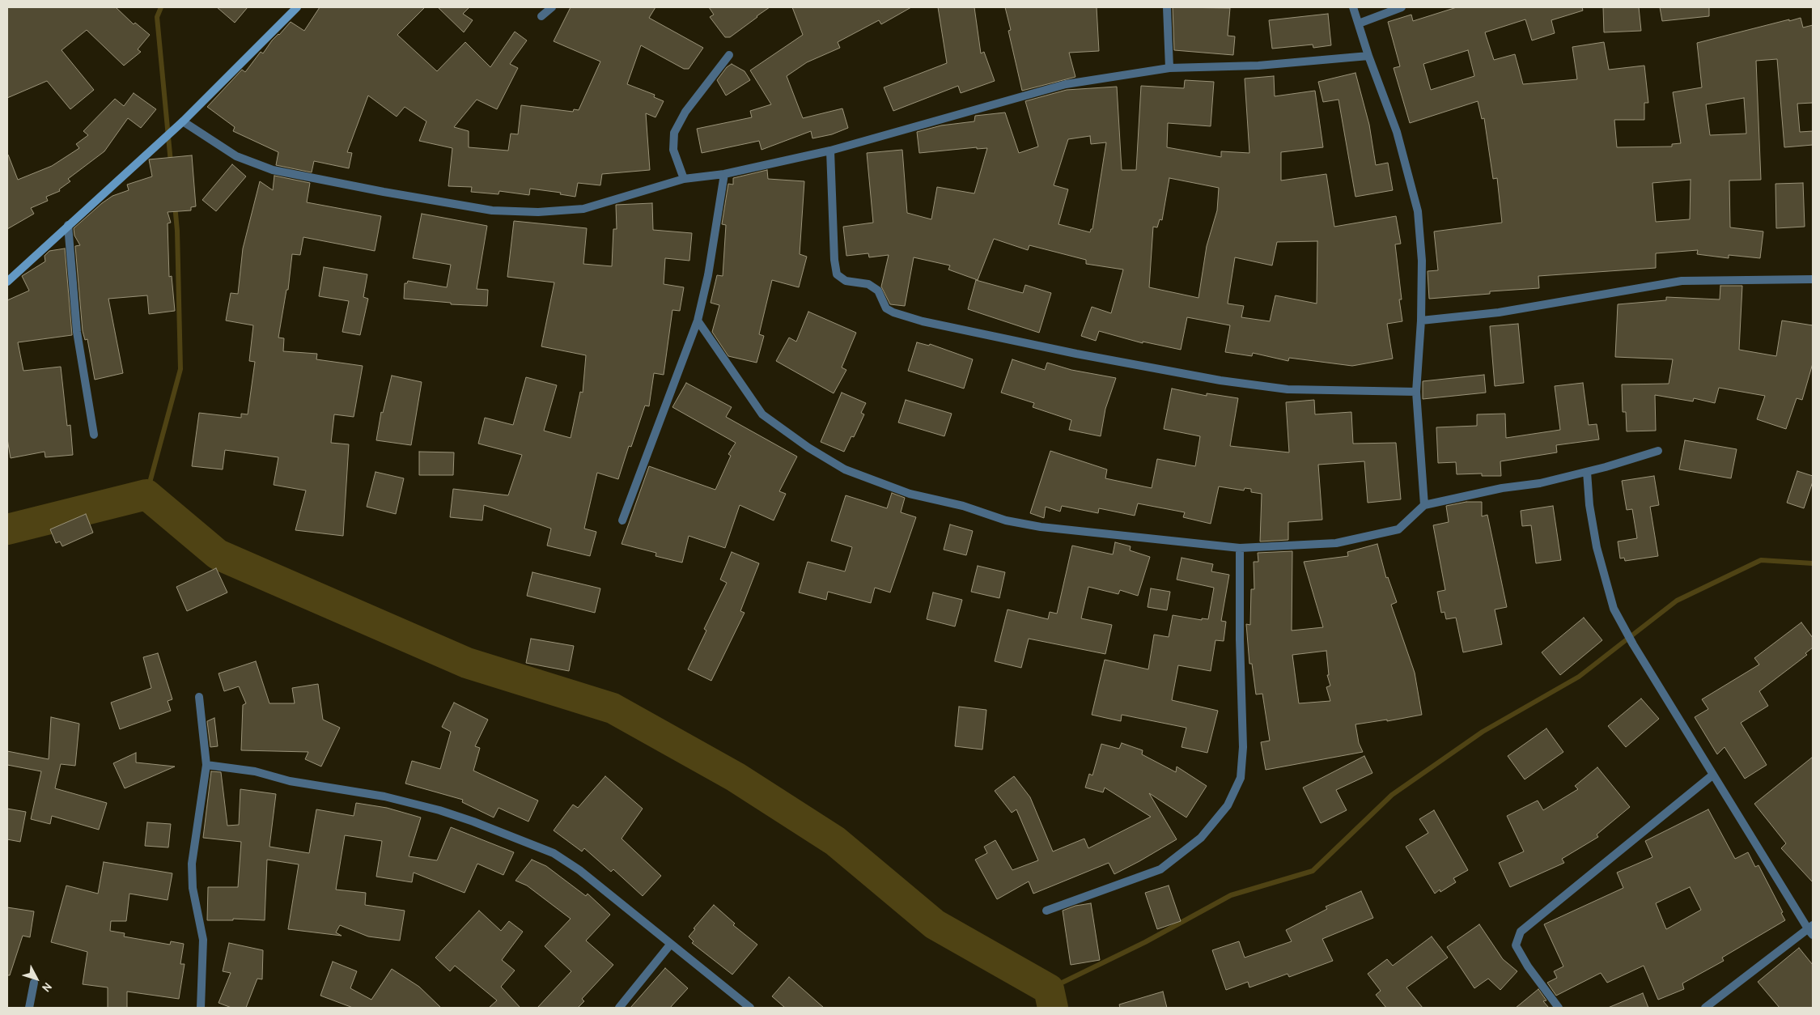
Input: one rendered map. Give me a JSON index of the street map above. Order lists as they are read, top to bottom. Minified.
{"north":"bottom right"}
